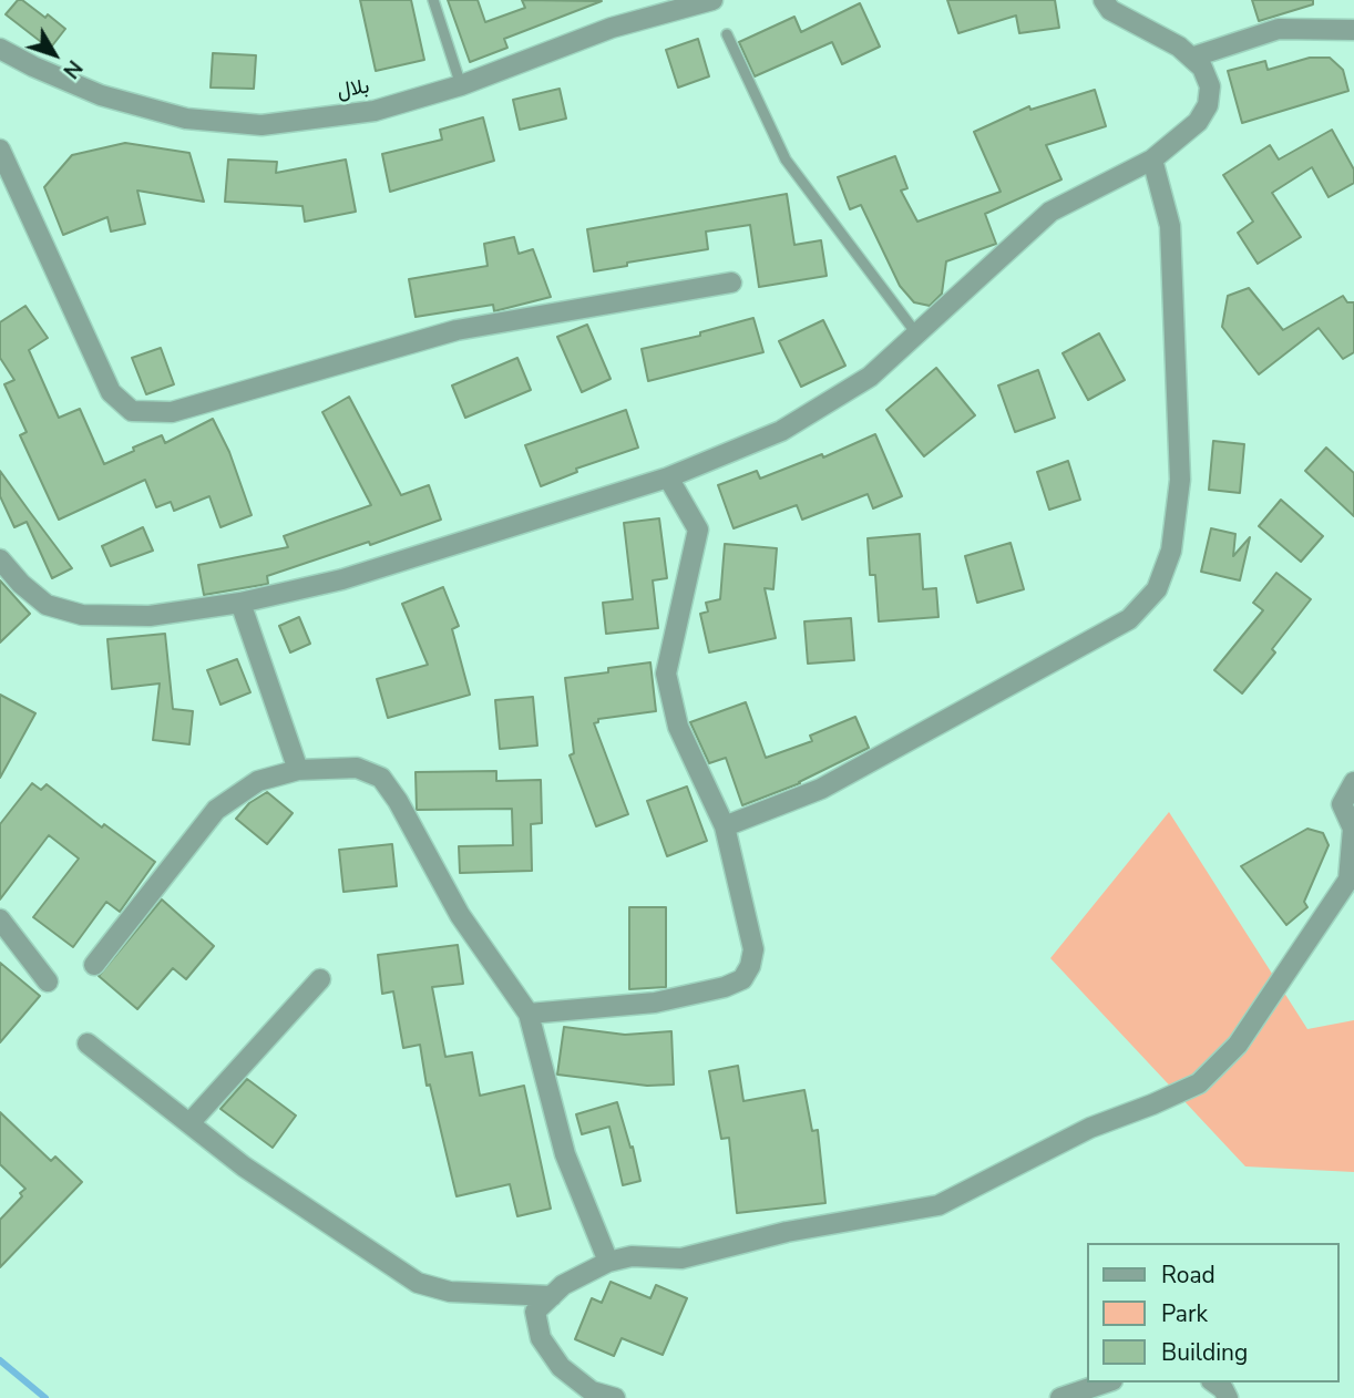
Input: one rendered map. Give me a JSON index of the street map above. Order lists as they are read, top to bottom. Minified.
{"streets":{"street":["بلال"]},"legend":["Road","Park","Building"],"north":"bottom right"}
